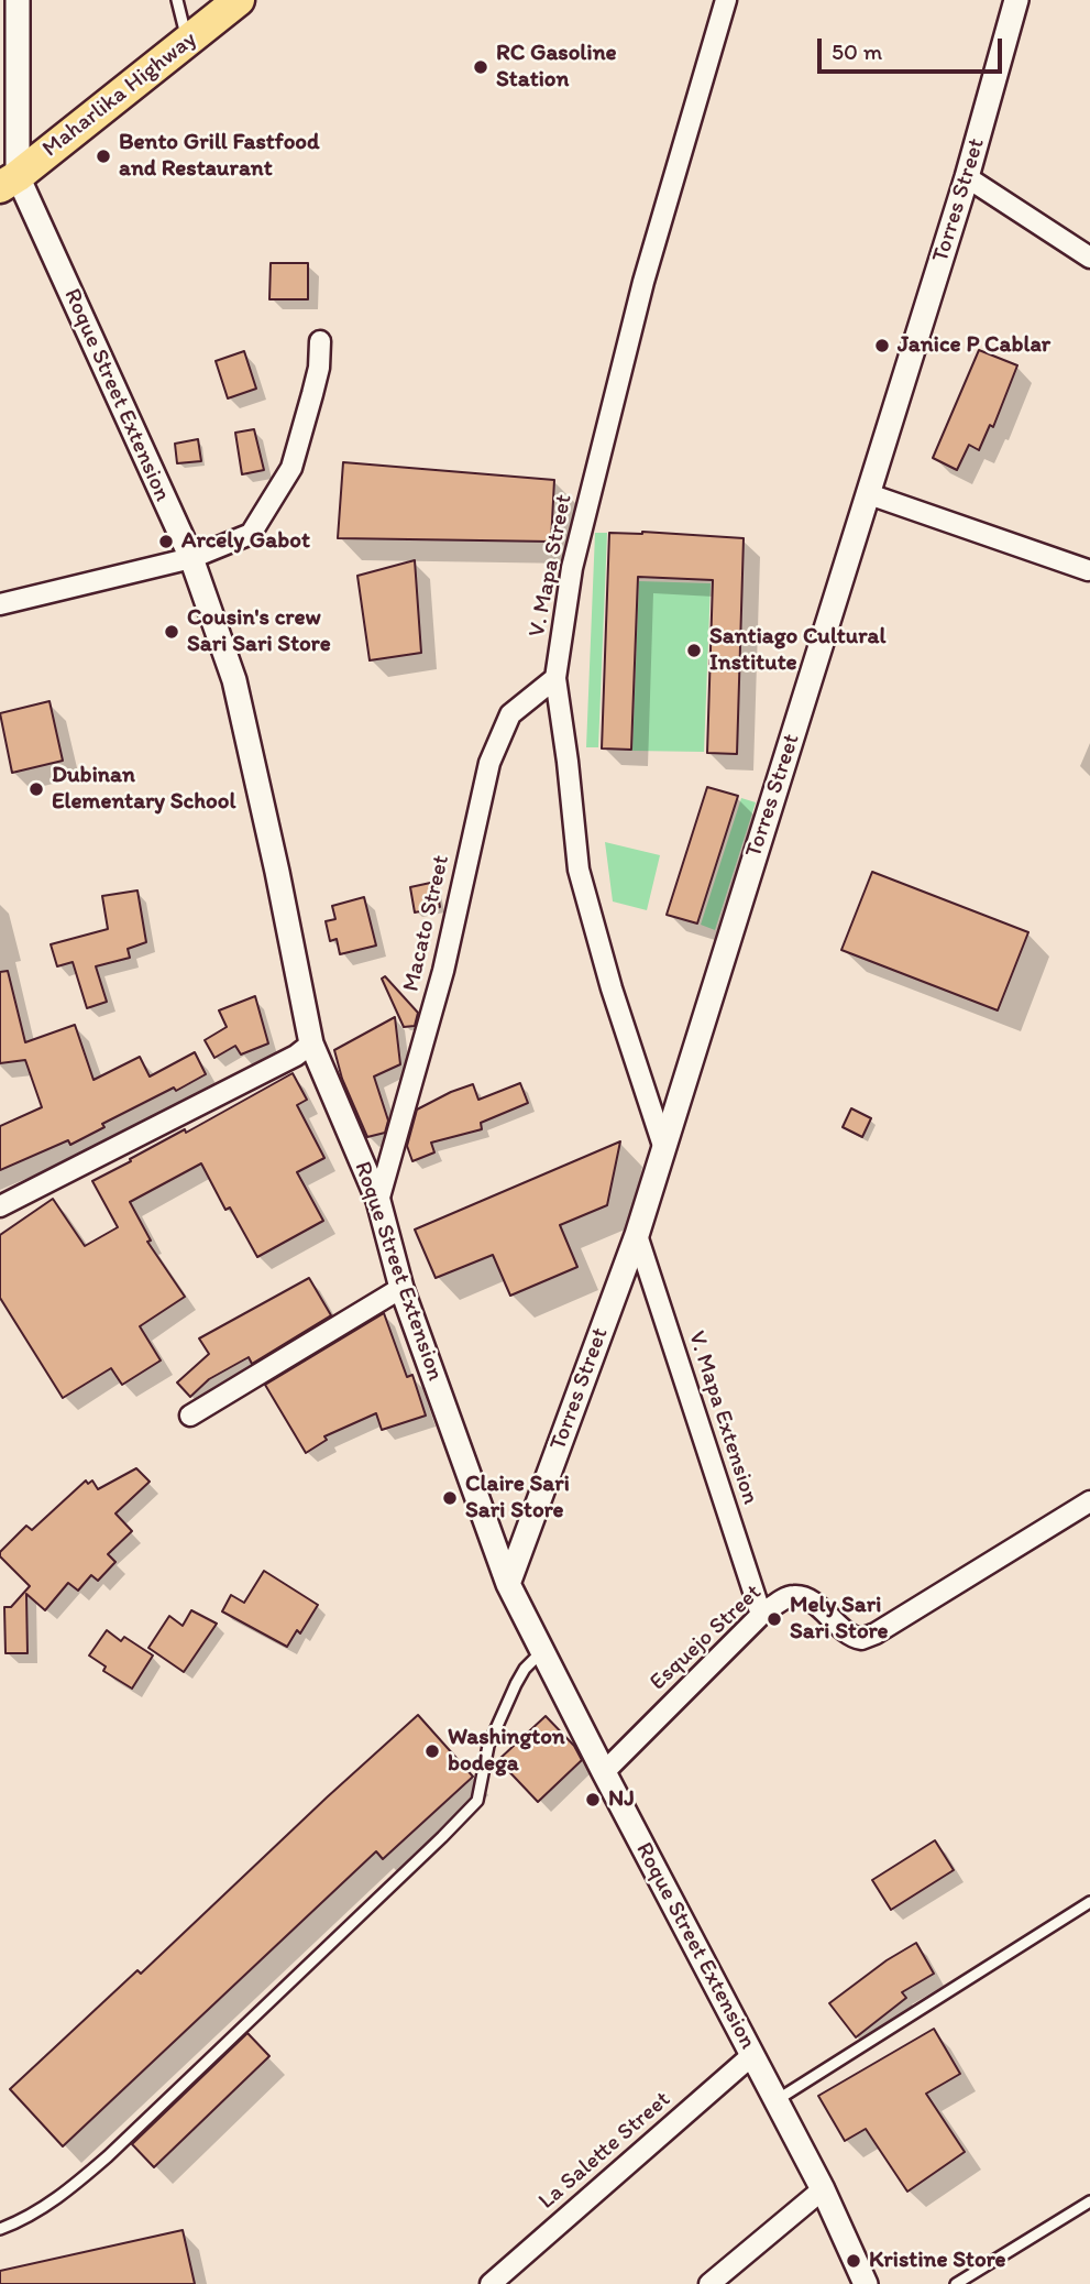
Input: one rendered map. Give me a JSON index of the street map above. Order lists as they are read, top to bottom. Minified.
{"streets":{"main road":["Maharlika Highway"],"street":["Torres Street","Roque Street Extension","V. Mapa Street","Macato Street","V. Mapa Extension","Esquejo Street","La Salette Street"]},"crossings":[["Maharlika Highway","Roque Street Extension"],["Torres Street","Roque Street Extension"],["Torres Street","V. Mapa Street"],["Torres Street","V. Mapa Extension"],["Roque Street Extension","Macato Street"],["Roque Street Extension","Esquejo Street"],["Roque Street Extension","La Salette Street"],["V. Mapa Street","Macato Street"],["V. Mapa Extension","Esquejo Street"]],"places":["RC Gasoline Station","Bento Grill Fastfood and Restaurant","Janice P Cablar","Arcely Gabot","Cousin's crew Sari Sari Store","Santiago Cultural Institute","Dubinan Elementary School","Claire Sari Sari Store","Mely Sari Sari Store","Washington bodega","NJ","Kristine Store"],"scale_bar":"50 m"}
